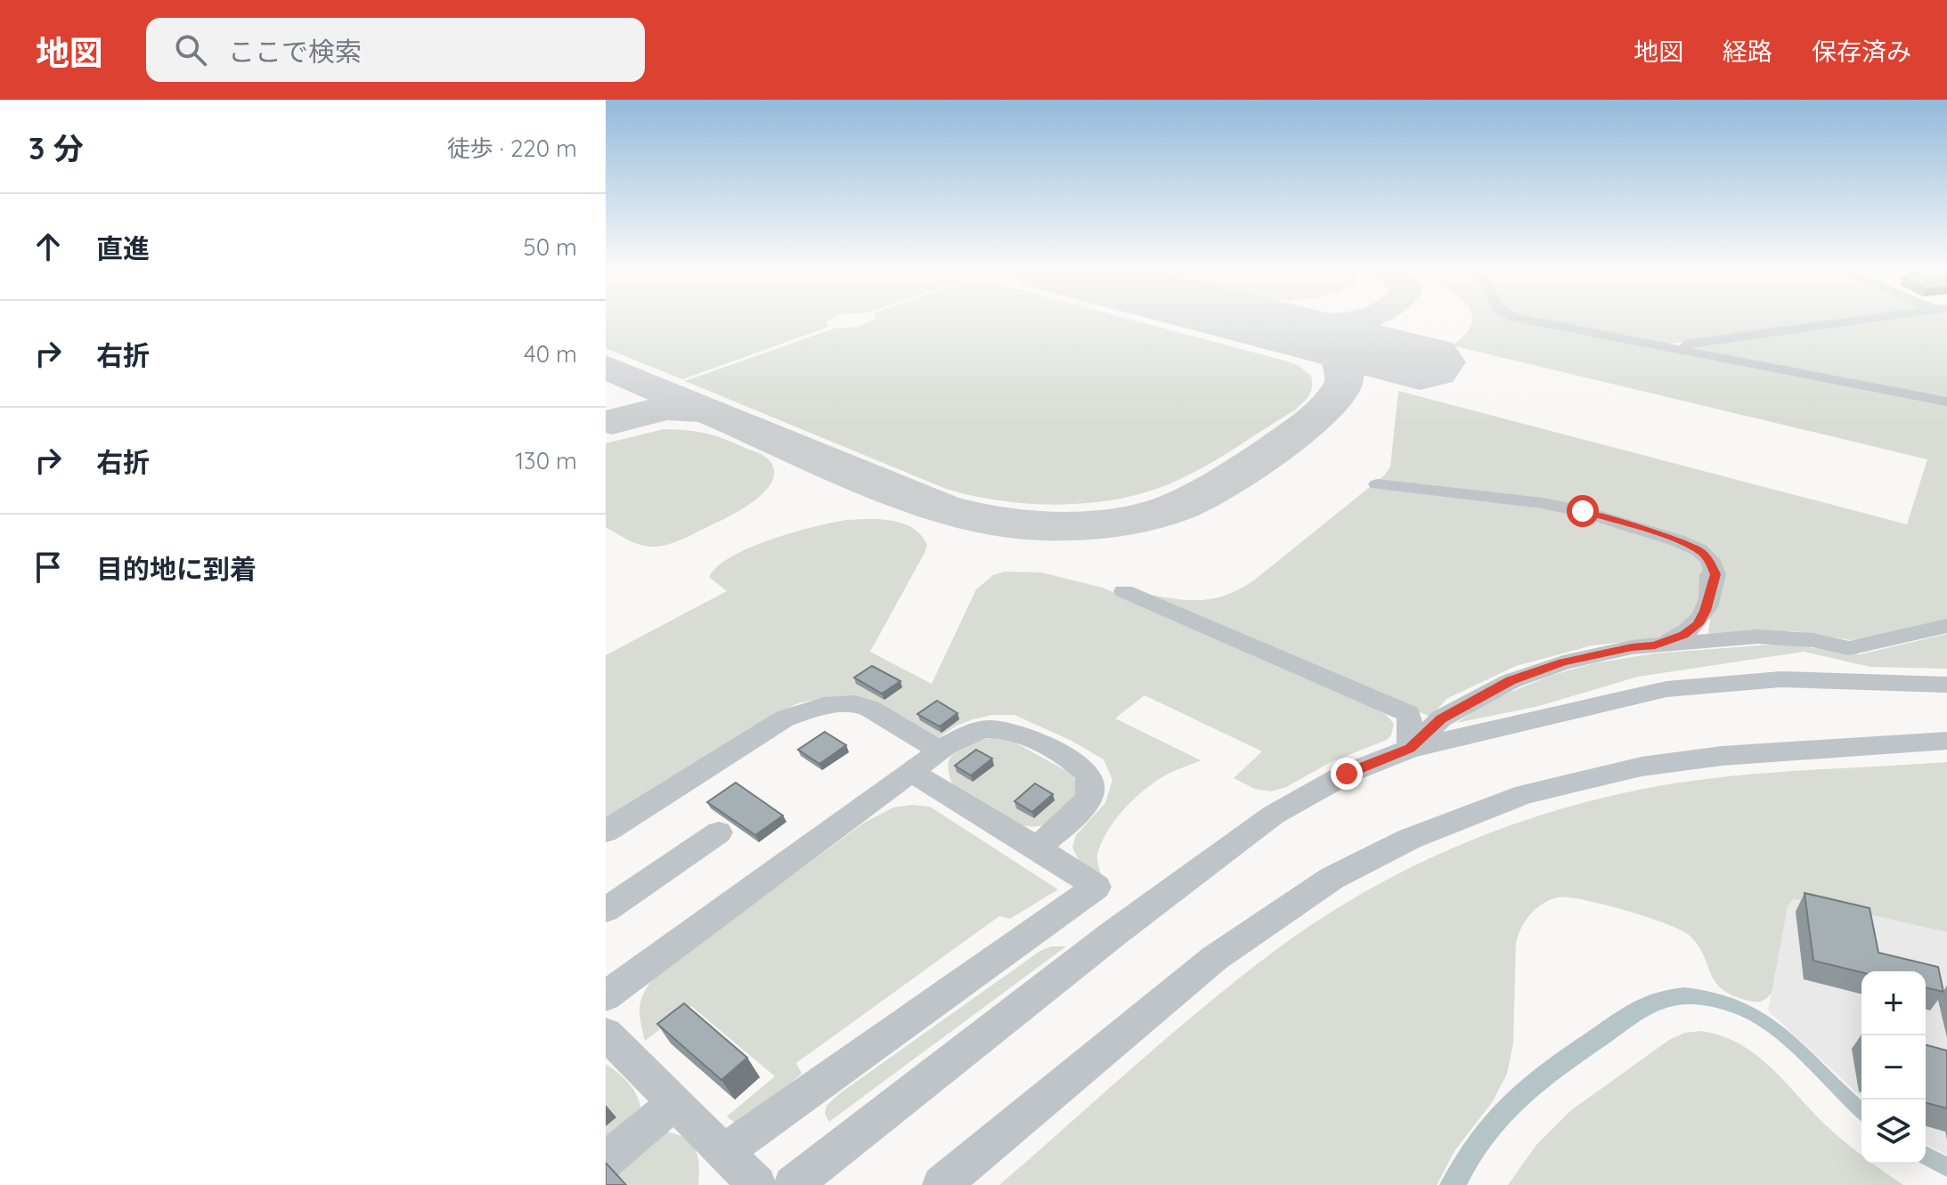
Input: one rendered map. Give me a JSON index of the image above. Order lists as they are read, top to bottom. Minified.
{"page":{"header":"地図","search":"ここで検索","nav":["地図","経路","保存済み"],"heading":["3 分","徒歩 · 220 m"],"list":[["直進","50 m"],["右折","40 m"],["右折","130 m"],"目的地に到着"],"map_buttons":["+","−"]}}
